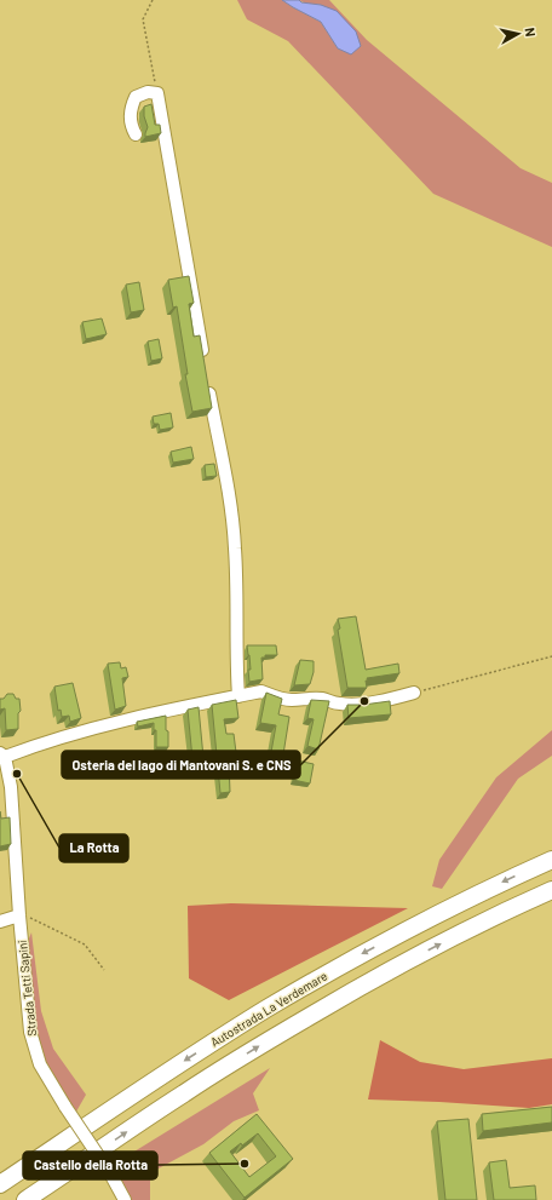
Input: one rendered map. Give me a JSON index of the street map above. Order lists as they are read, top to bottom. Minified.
{"streets":{"highway":["Autostrada La Verdemare"],"street":["Strada Tetti Sapini"]},"places":["Osteria del lago di Mantovani S. e CNS","La Rotta","Castello della Rotta"],"north":"right"}
